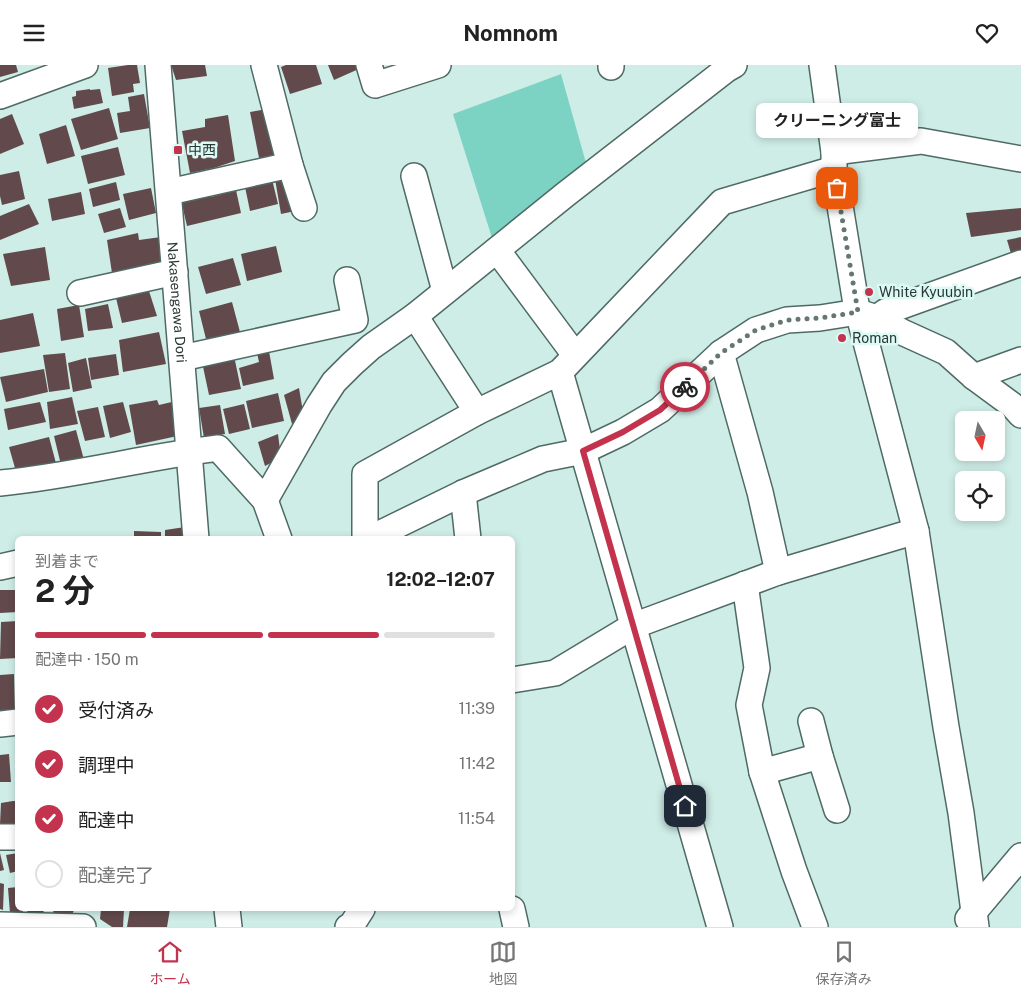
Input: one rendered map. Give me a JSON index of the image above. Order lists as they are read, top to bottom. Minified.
{"streets":{"street":["Nakasengawa Dori"]},"places":{"transit":["中西"],"other":["クリーニング富士","White Kyuubin","Roman"]},"north":"bottom","page":{"header":"Nomnom","bubble":"クリーニング富士","heading":["2 分","到着まで","12:02–12:07"],"bar":"配達中 · 150 m","list":[["受付済み","11:39"],["調理中","11:42"],["配達中","11:54"],"配達完了"],"tabs":["ホーム","地図","保存済み"]}}
